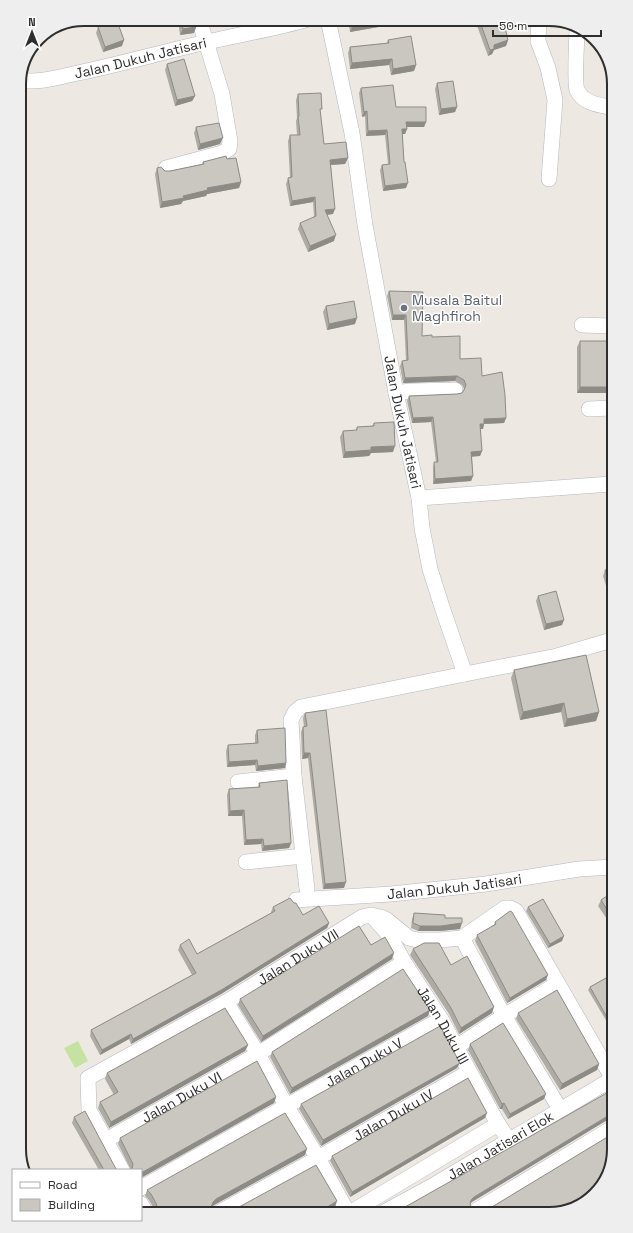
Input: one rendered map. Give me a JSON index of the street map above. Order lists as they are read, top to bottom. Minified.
{"streets":{"street":["Jalan Dukuh Jatisari","Jalan Duku VII","Jalan Duku III","Jalan Duku V","Jalan Duku VI","Jalan Duku IV","Jalan Jatisari Elok"]},"crossings":[["Jalan Duku VII","Jalan Duku III"],["Jalan Duku VII","Jalan Duku VI"],["Jalan Duku III","Jalan Duku V"],["Jalan Duku III","Jalan Duku VI"],["Jalan Duku III","Jalan Duku IV"],["Jalan Duku III","Jalan Jatisari Elok"]],"places":["Musala Baitul Maghfiroh"],"legend":["Road","Building"],"scale_bar":"50 m","north":"top"}
